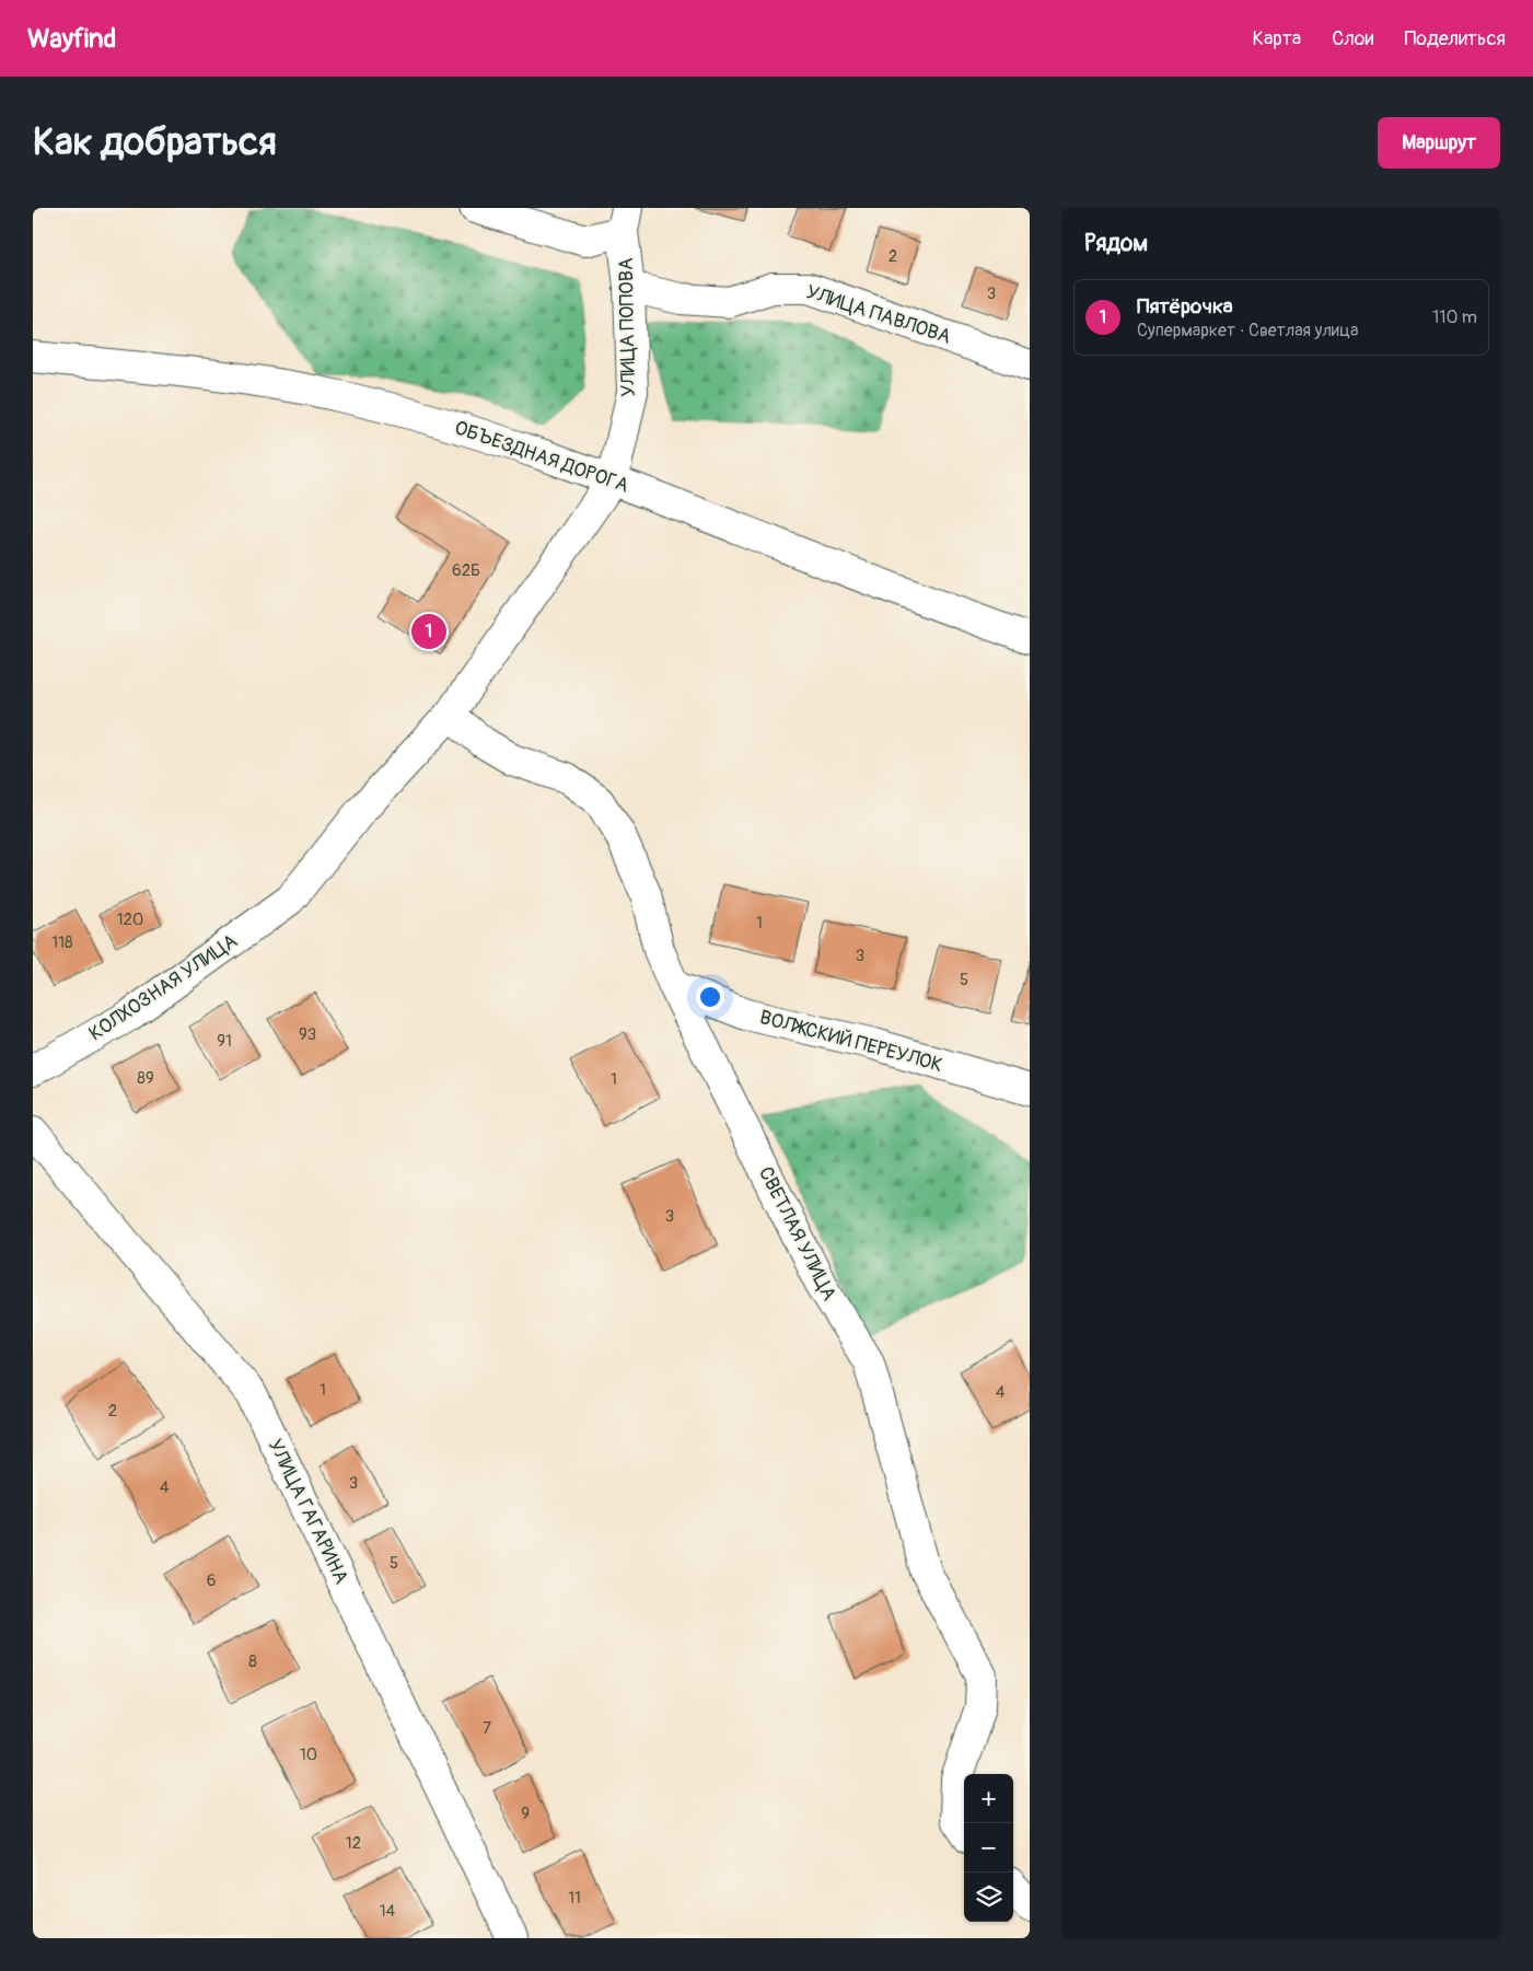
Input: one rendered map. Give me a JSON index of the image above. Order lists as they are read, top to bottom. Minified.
{"streets":{"street":["УЛИЦА ПАВЛОВА","УЛИЦА ПОПОВА","ОБЪЕЗДНАЯ ДОРОГА","КОЛХОЗНАЯ УЛИЦА","ВОЛЖСКИЙ ПЕРЕУЛОК","СВЕТЛАЯ УЛИЦА","УЛИЦА ГАГАРИНА"]},"crossings":[["УЛИЦА ПАВЛОВА","УЛИЦА ПОПОВА"],["УЛИЦА ПОПОВА","ОБЪЕЗДНАЯ ДОРОГА"],["УЛИЦА ПОПОВА","КОЛХОЗНАЯ УЛИЦА"],["ОБЪЕЗДНАЯ ДОРОГА","КОЛХОЗНАЯ УЛИЦА"],["КОЛХОЗНАЯ УЛИЦА","СВЕТЛАЯ УЛИЦА"],["ВОЛЖСКИЙ ПЕРЕУЛОК","СВЕТЛАЯ УЛИЦА"]],"house_numbers":["2","3","62Б","120","1","118","3","5","93","91","89","1","3","1","4","2","3","4","5","6","8","7","10","9","12","11","14"],"page":{"header":"Wayfind","nav":["Карта","Слои","Поделиться"],"buttons":"Маршрут","title":"Как добраться","heading":"Рядом","list":[{"mark":"1","name":"Пятёрочка","note":"Супермаркет · Светлая улица","value":"110 m"}],"pins":"1","map_buttons":["+","−"]}}
